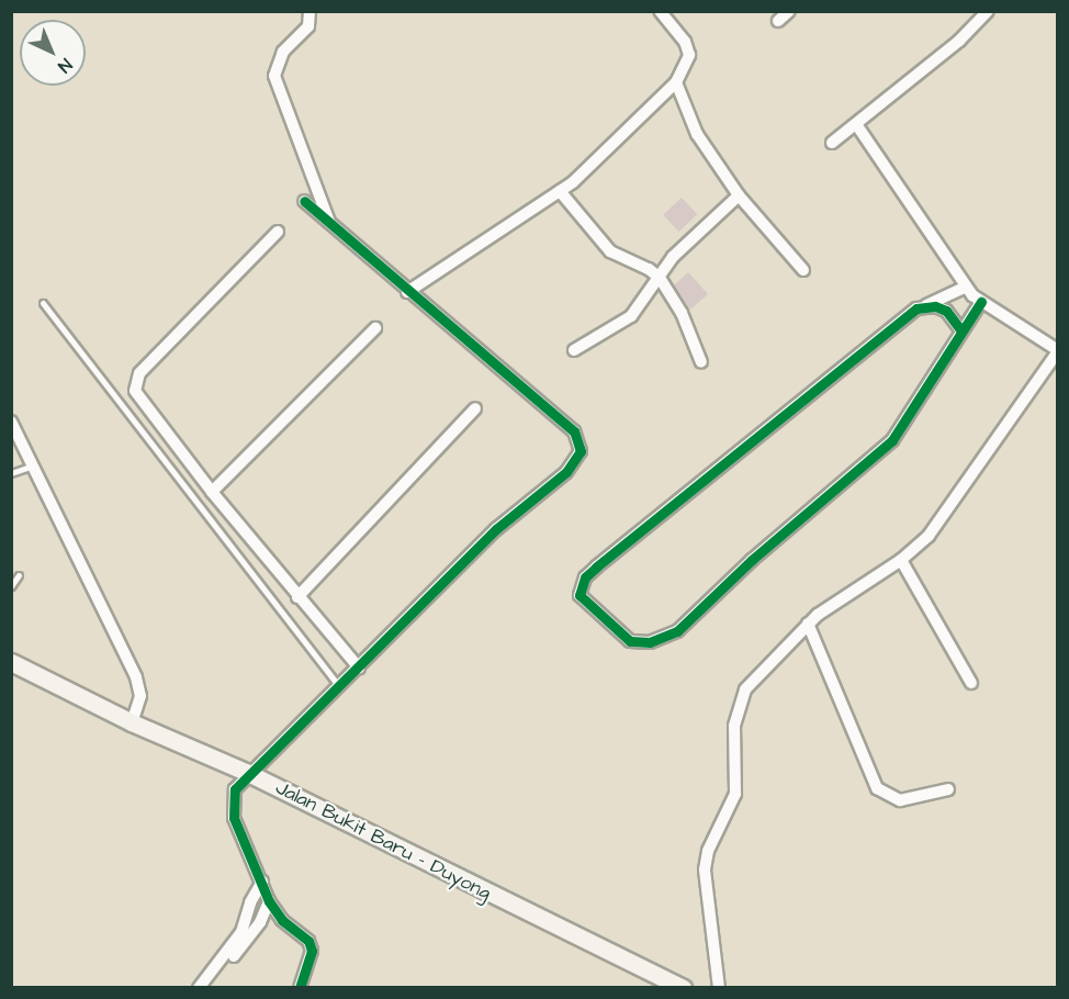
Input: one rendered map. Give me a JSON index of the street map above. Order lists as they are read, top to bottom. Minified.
{"streets":{"main road":["Jalan Bukit Baru - Duyong"]},"north":"bottom right"}
